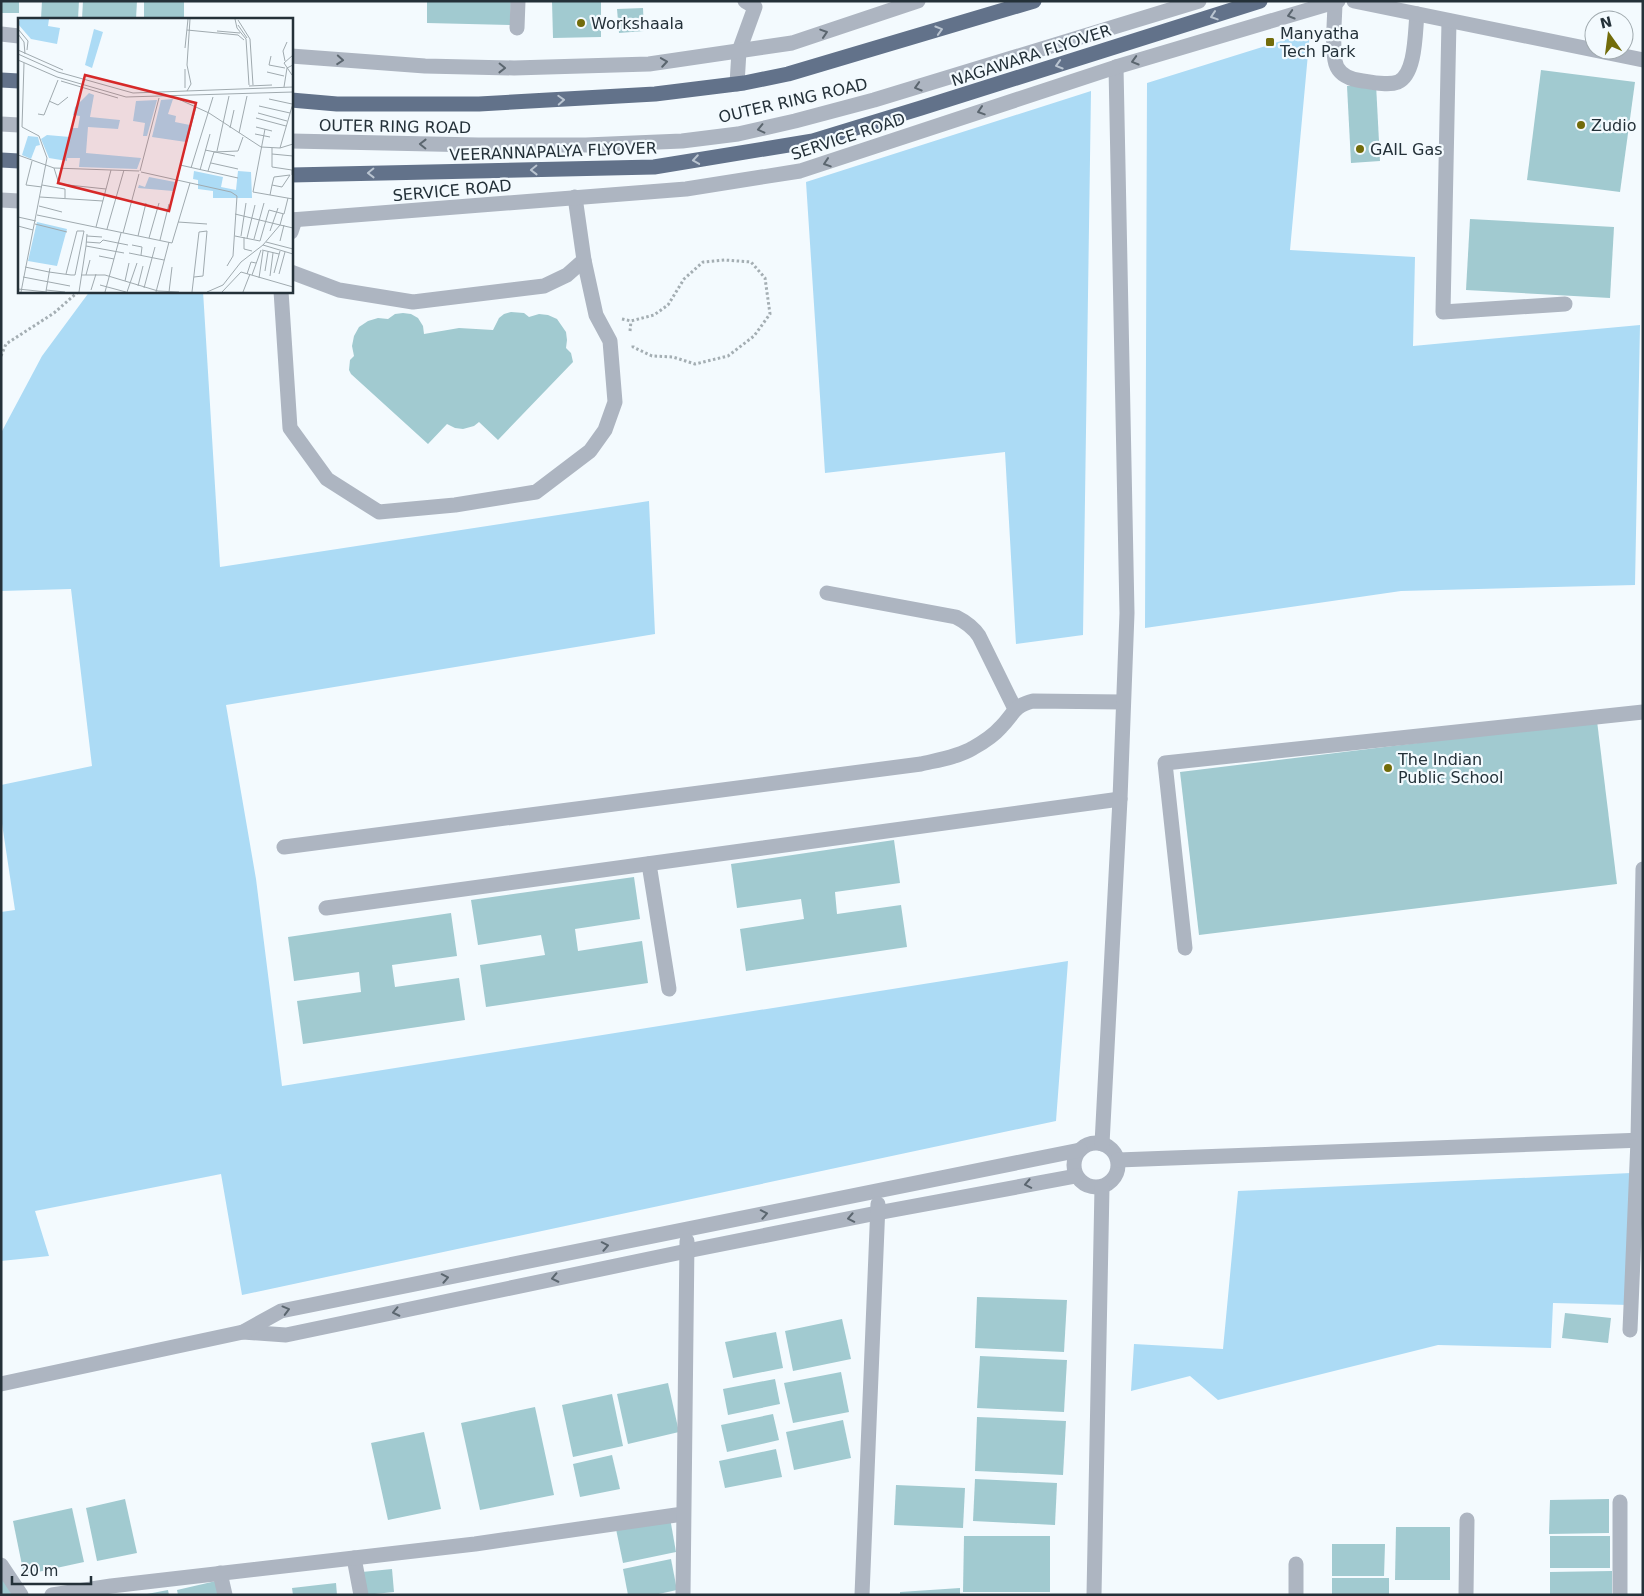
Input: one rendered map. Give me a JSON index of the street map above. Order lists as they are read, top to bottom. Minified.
{"streets":{"highway":["NAGAWARA FLYOVER","OUTER RING ROAD","VEERANNAPALYA FLYOVER"],"street":["SERVICE ROAD"]},"crossings":[["NAGAWARA FLYOVER","VEERANNAPALYA FLYOVER"]],"one_way":["NAGAWARA FLYOVER","VEERANNAPALYA FLYOVER"],"places":{"other":["Workshaala","Zudio","GAIL Gas","The Indian Public School"],"transit":["Manyatha Tech Park"]},"scale_bar":"20 m","north":"top"}
